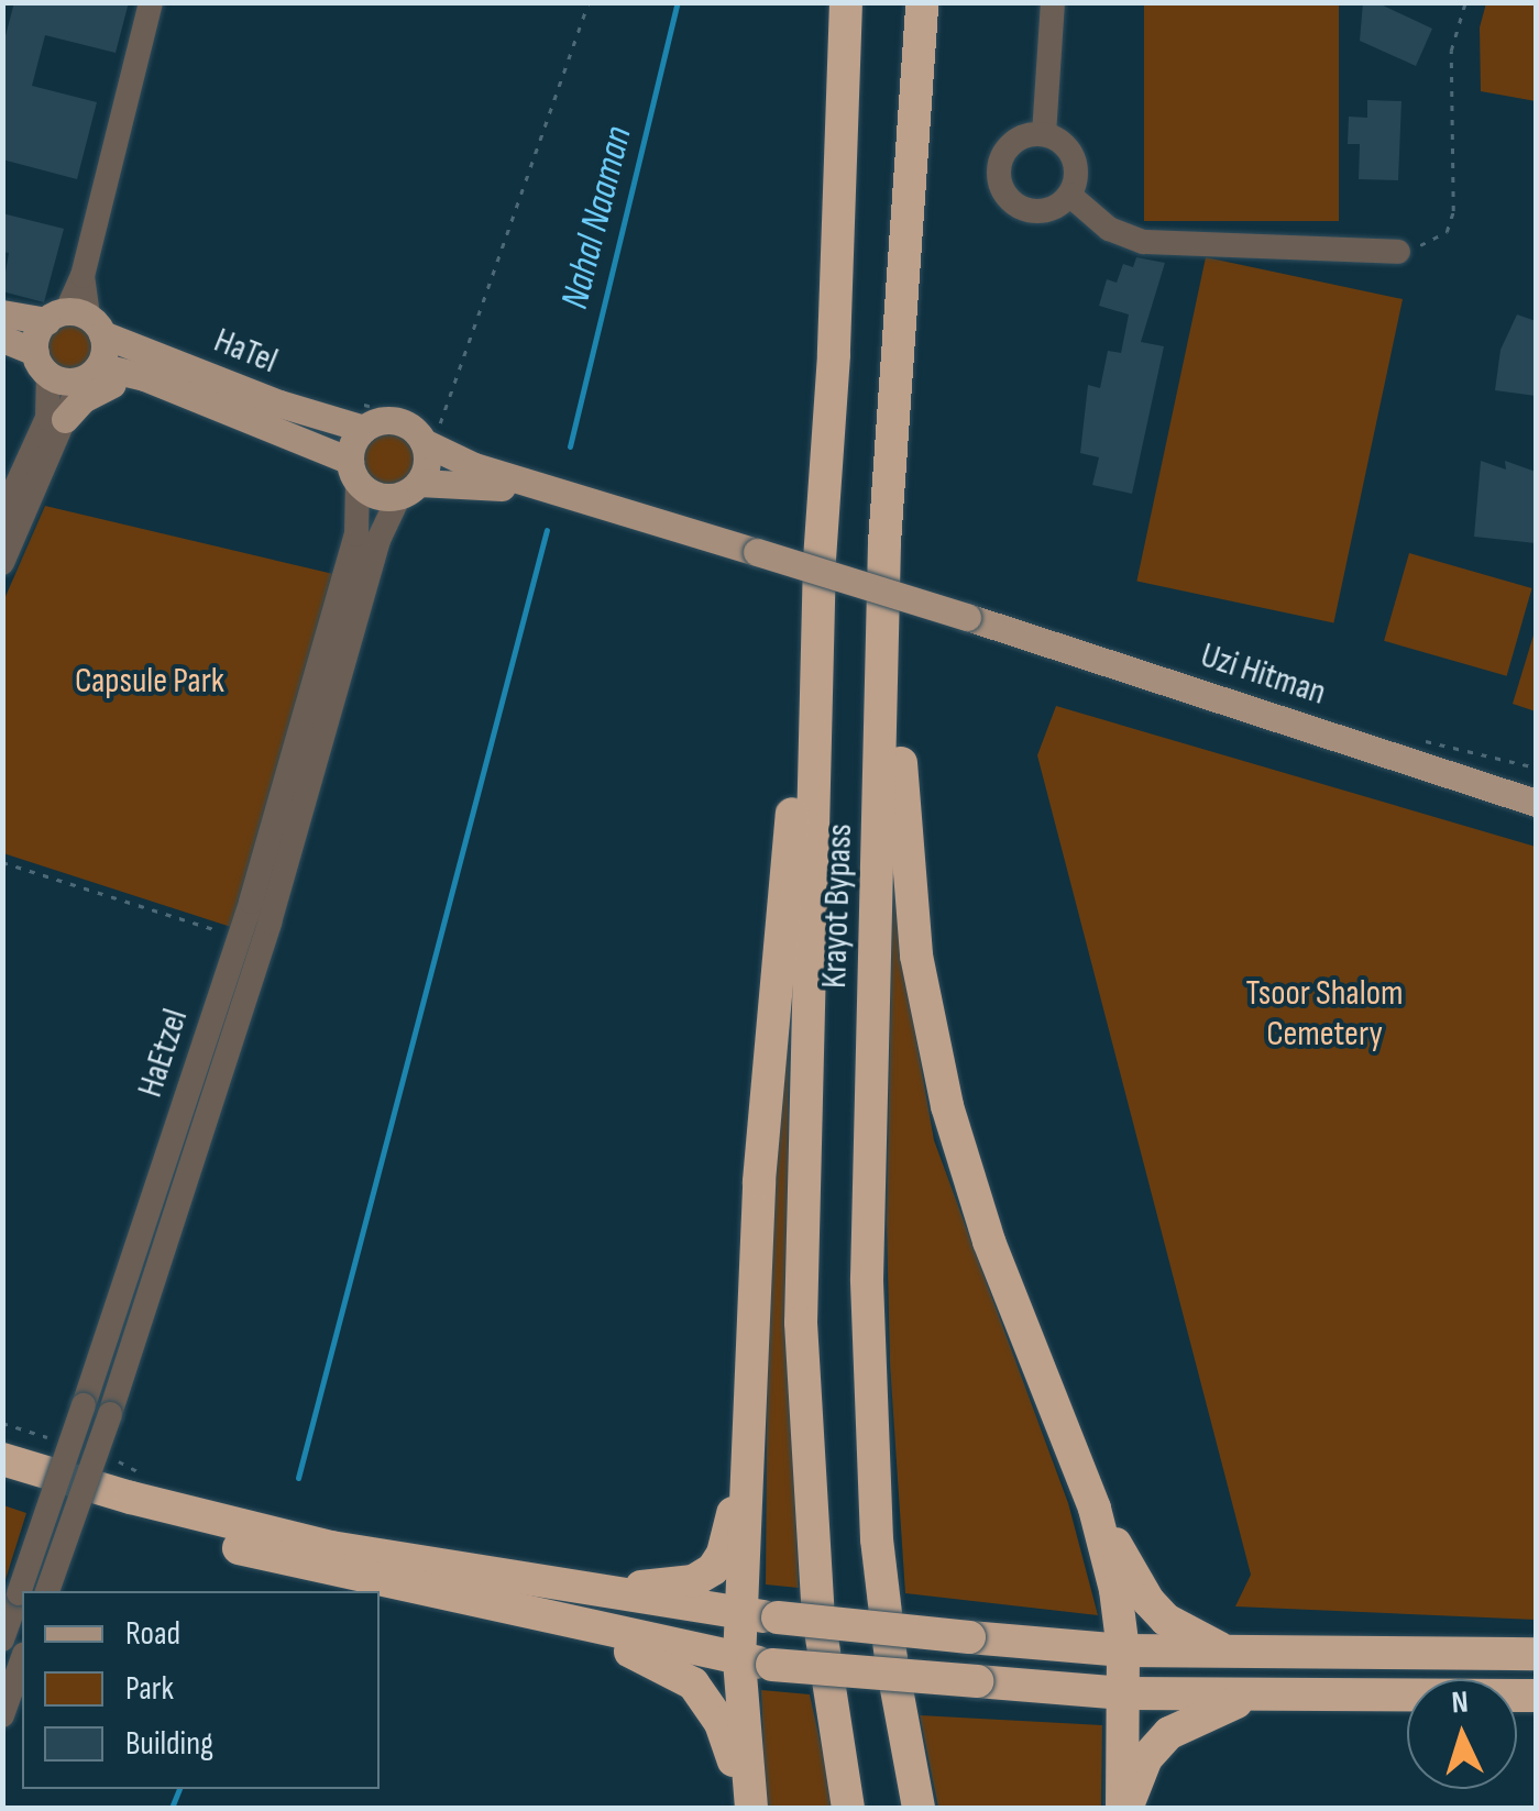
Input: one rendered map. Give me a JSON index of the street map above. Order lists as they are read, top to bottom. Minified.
{"streets":{"highway":["Krayot Bypass"],"main road":["HaTel","Uzi Hitman"],"street":["HaEtzel"]},"crossings":[["HaTel","HaEtzel"]],"water":["Nahal Naaman"],"parks":["Capsule Park","Tsoor Shalom Cemetery"],"legend":["Road","Park","Building"],"north":"top"}
